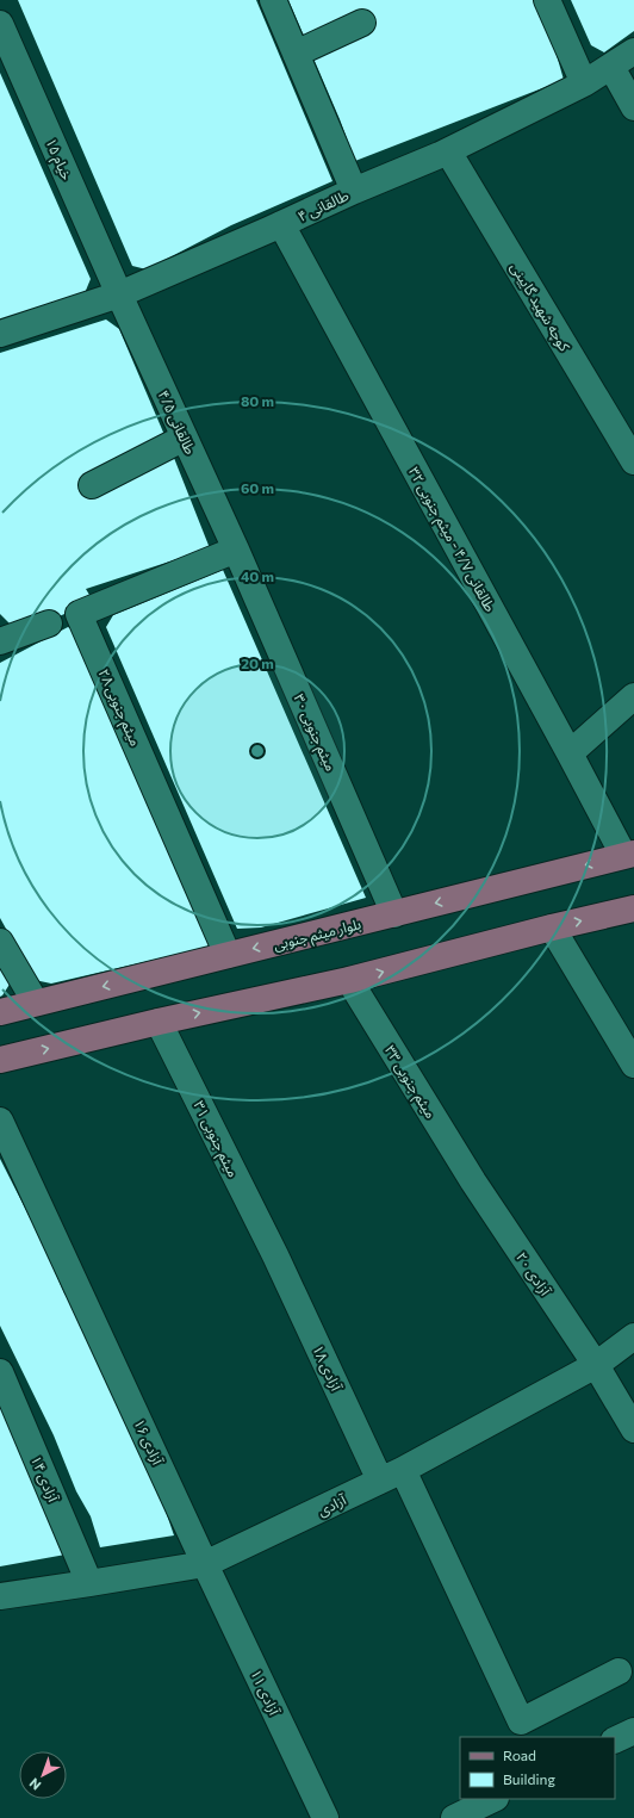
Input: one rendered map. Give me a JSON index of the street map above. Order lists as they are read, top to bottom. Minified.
{"streets":{"main road":["بلوار میثم جنوبی"],"street":["خیام ۱۵","طالقانی ۴","کوچه شهید گایینی","طالقانی ۴/۵","طالقانی ۴/۷ - میثم جنوبی ۳۲","میثم جنوبی ۲۸","میثم جنوبی ۳۰","میثم جنوبی ۳۳","میثم جنوبی ۳۱","آزادی ۲۰","آزادی ۱۸","آزادی ۱۶","آزادی ۱۴","آزادی","آزادی ۱۱"]},"crossings":[["خیام ۱۵","طالقانی ۴"],["خیام ۱۵","طالقانی ۴/۵"],["طالقانی ۴","کوچه شهید گایینی"],["طالقانی ۴","طالقانی ۴/۵"],["طالقانی ۴","طالقانی ۴/۷ - میثم جنوبی ۳۲"],["طالقانی ۴/۵","میثم جنوبی ۲۸"],["طالقانی ۴/۵","میثم جنوبی ۳۰"],["طالقانی ۴/۷ - میثم جنوبی ۳۲","بلوار میثم جنوبی"],["میثم جنوبی ۲۸","میثم جنوبی ۳۰"],["میثم جنوبی ۲۸","بلوار میثم جنوبی"],["میثم جنوبی ۳۰","بلوار میثم جنوبی"],["میثم جنوبی ۳۳","آزادی ۲۰"],["میثم جنوبی ۳۱","آزادی ۱۸"],["آزادی ۲۰","آزادی"],["آزادی ۱۸","آزادی"],["آزادی ۱۶","آزادی"],["آزادی ۱۶","آزادی ۱۱"],["آزادی ۱۴","آزادی"],["آزادی","آزادی ۱۱"]],"legend":["Road","Building"],"north":"bottom left","rings":["80 m","60 m","40 m","20 m"]}
